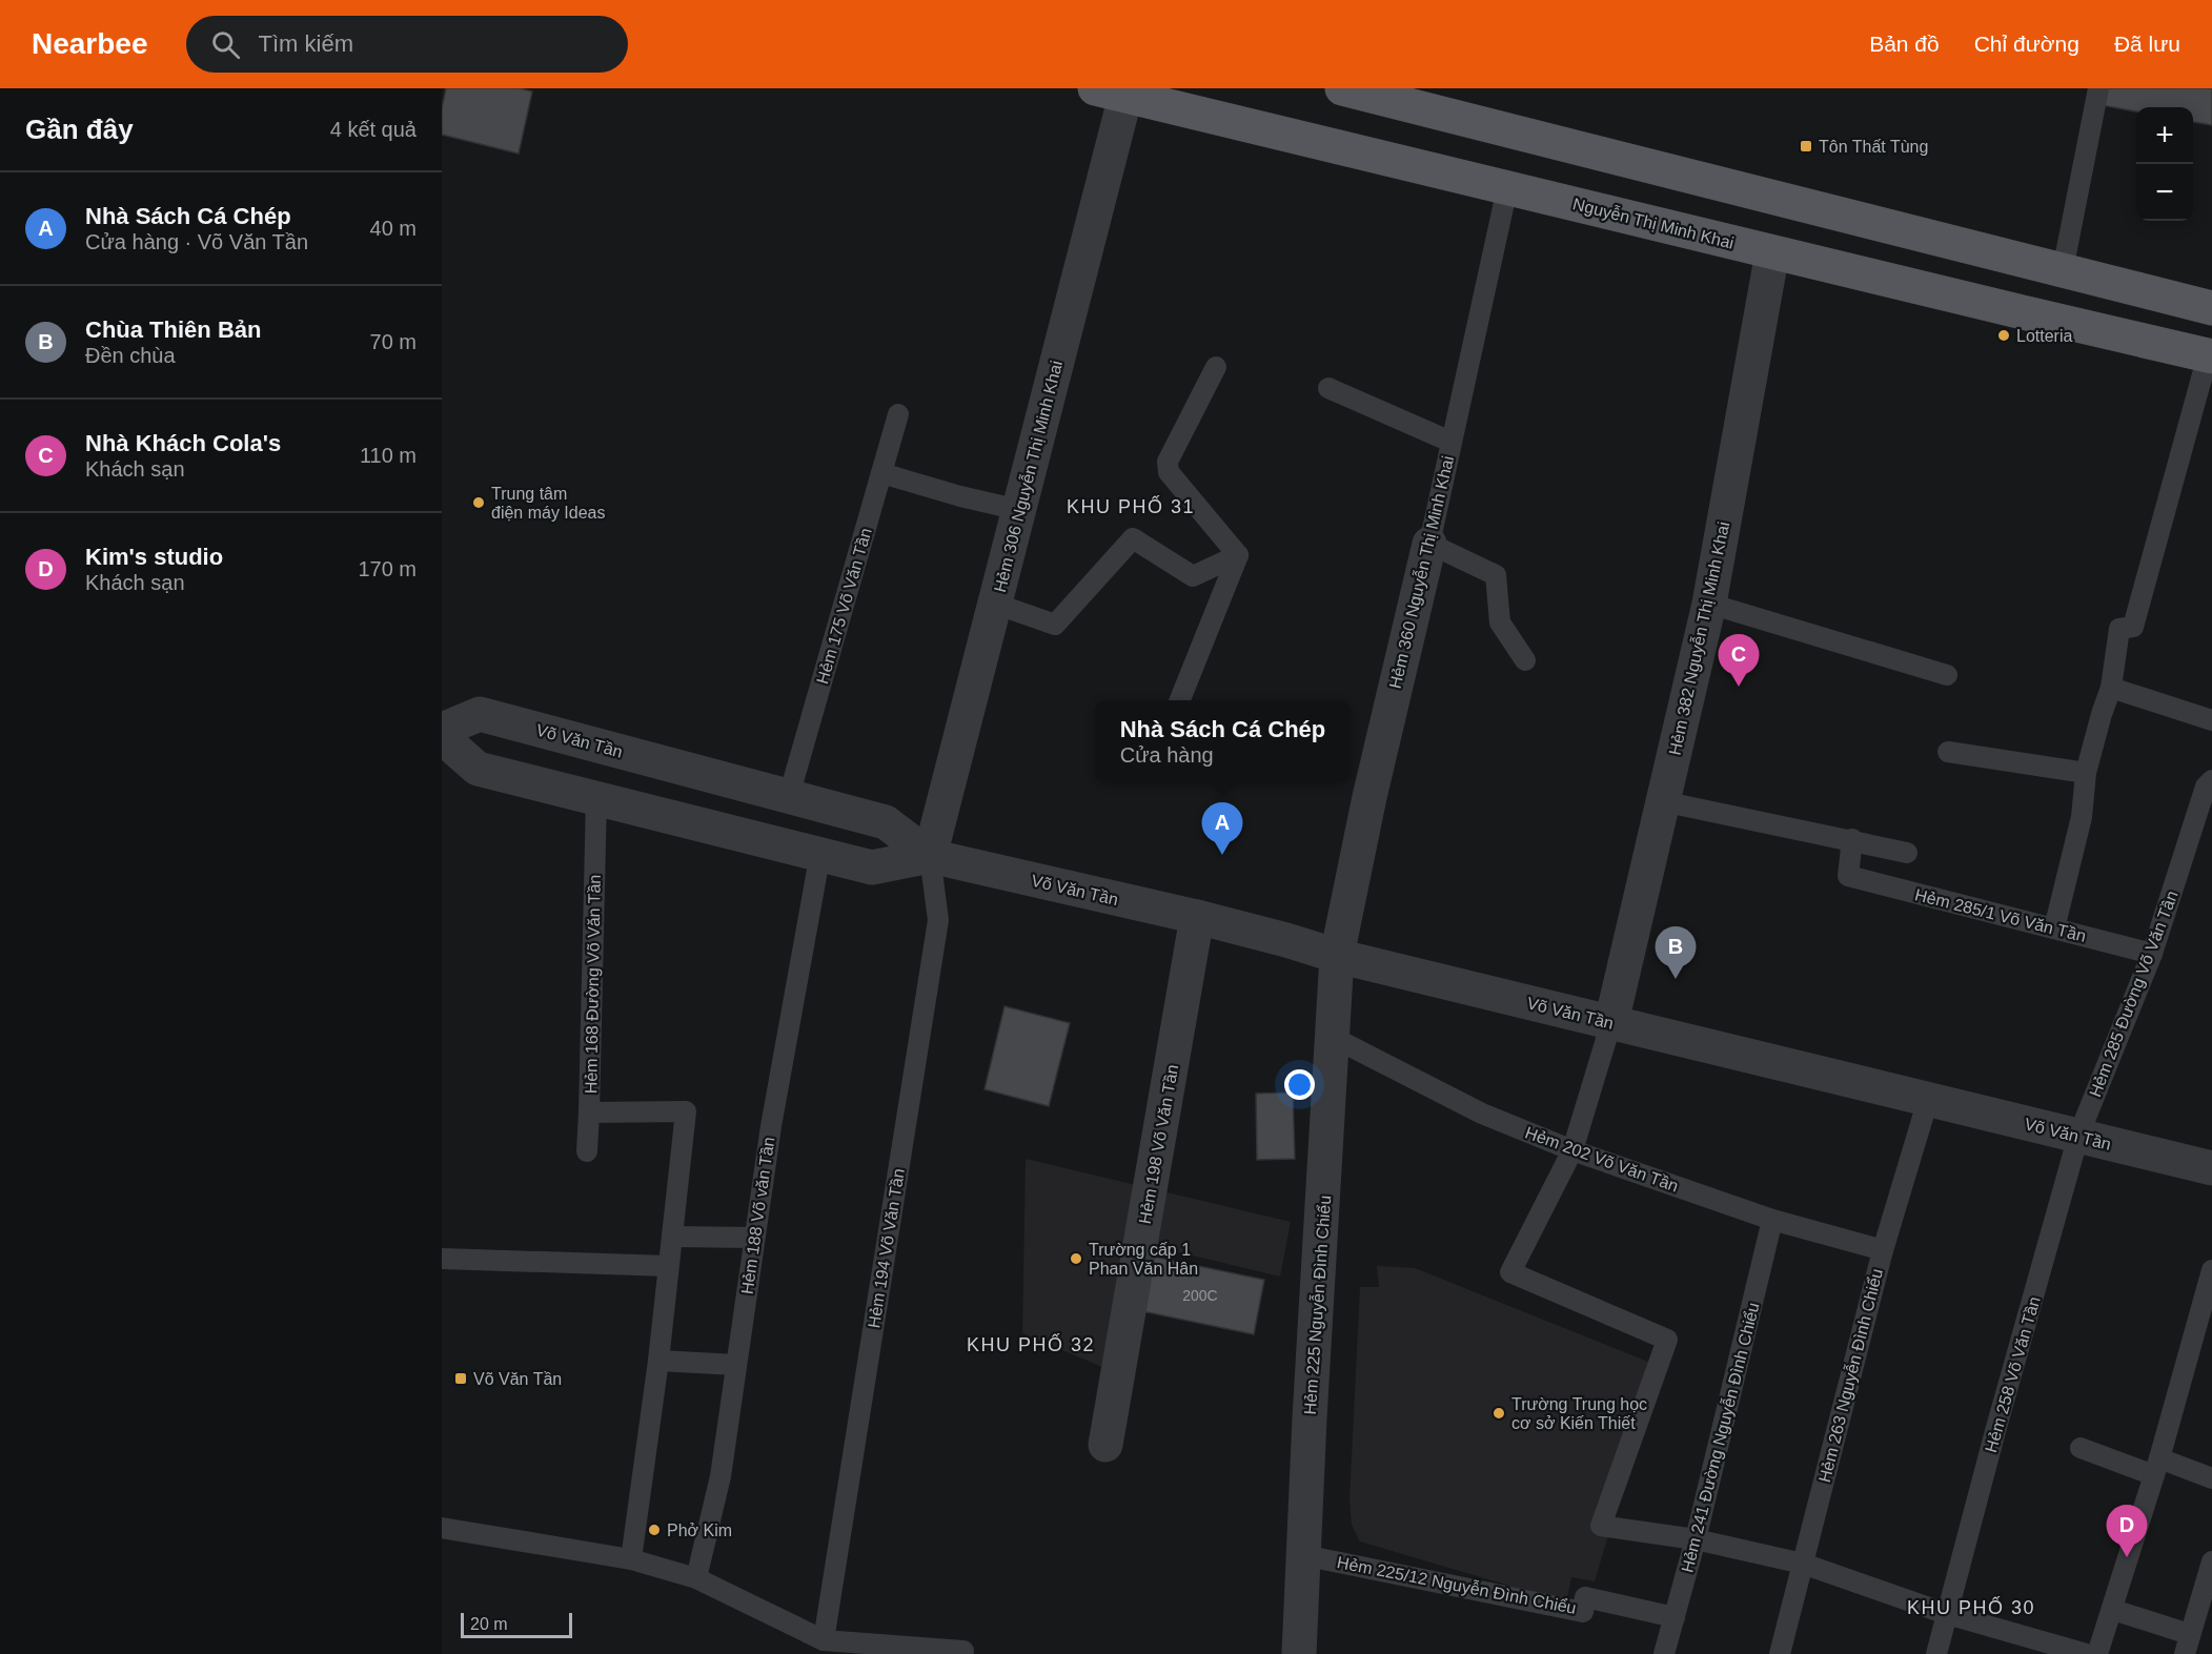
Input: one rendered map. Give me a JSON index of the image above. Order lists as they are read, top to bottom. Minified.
{"streets":{"main road":["Nguyễn Thị Minh Khai"],"street":["Hẻm 306 Nguyễn Thị Minh Khai","Hẻm 360 Nguyễn Thị Minh Khai","Hẻm 382 Nguyễn Thị Minh Khai","Võ Văn Tần","Hẻm 198 Võ Văn Tần","Hẻm 225 Nguyễn Ðình Chiểu"],"lane":["Hẻm 175 Võ Văn Tần","Hẻm 285/1 Võ Văn Tần","Hẻm 168 Đường Võ Văn Tần","Hẻm 285 Đường Võ Văn Tần","Hẻm 202 Võ Văn Tần","Hẻm 188 Võ văn Tần","Hẻm 194 Võ Văn Tần","Hẻm 258 Võ Văn Tần","Hẻm 263 Nguyễn Ðình Chiểu","Hẻm 241 Đường Nguyễn Đình Chiểu","Hẻm 225/12 Nguyễn Ðình Chiểu"]},"crossings":[["Nguyễn Thị Minh Khai","Hẻm 306 Nguyễn Thị Minh Khai"],["Nguyễn Thị Minh Khai","Hẻm 360 Nguyễn Thị Minh Khai"],["Nguyễn Thị Minh Khai","Hẻm 382 Nguyễn Thị Minh Khai"],["Hẻm 306 Nguyễn Thị Minh Khai","Võ Văn Tần"],["Hẻm 306 Nguyễn Thị Minh Khai","Hẻm 194 Võ Văn Tần"],["Hẻm 360 Nguyễn Thị Minh Khai","Võ Văn Tần"],["Hẻm 360 Nguyễn Thị Minh Khai","Hẻm 225 Nguyễn Ðình Chiểu"],["Hẻm 175 Võ Văn Tần","Võ Văn Tần"],["Hẻm 382 Nguyễn Thị Minh Khai","Võ Văn Tần"],["Võ Văn Tần","Hẻm 168 Đường Võ Văn Tần"],["Võ Văn Tần","Hẻm 285 Đường Võ Văn Tần"],["Võ Văn Tần","Hẻm 198 Võ Văn Tần"],["Võ Văn Tần","Hẻm 188 Võ văn Tần"],["Võ Văn Tần","Hẻm 194 Võ Văn Tần"],["Võ Văn Tần","Hẻm 225 Nguyễn Ðình Chiểu"],["Võ Văn Tần","Hẻm 258 Võ Văn Tần"],["Võ Văn Tần","Hẻm 263 Nguyễn Ðình Chiểu"],["Hẻm 285/1 Võ Văn Tần","Hẻm 285 Đường Võ Văn Tần"],["Hẻm 285 Đường Võ Văn Tần","Hẻm 258 Võ Văn Tần"],["Hẻm 202 Võ Văn Tần","Hẻm 225 Nguyễn Ðình Chiểu"],["Hẻm 202 Võ Văn Tần","Hẻm 263 Nguyễn Ðình Chiểu"],["Hẻm 202 Võ Văn Tần","Hẻm 241 Đường Nguyễn Đình Chiểu"],["Hẻm 225 Nguyễn Ðình Chiểu","Hẻm 225/12 Nguyễn Ðình Chiểu"],["Hẻm 241 Đường Nguyễn Đình Chiểu","Hẻm 225/12 Nguyễn Ðình Chiểu"]],"districts":["KHU PHỐ 31","KHU PHỐ 32","KHU PHỐ 30"],"places":{"transit":["Tôn Thất Tùng","Võ Văn Tần"],"other":["Lotteria","Trung tâm điện máy Ideas","Trường cấp 1 Phan Văn Hân","Trường Trung học cơ sở Kiến Thiết","Phở Kim"]},"house_numbers":["200C"],"scale_bar":"20 m","page":{"header":"Nearbee","search":"Tìm kiếm","nav":["Bản đồ","Chỉ đường","Đã lưu"],"heading":["Gần đây","4 kết quả"],"map_buttons":["+","−"],"list":[{"mark":"A","name":"Nhà Sách Cá Chép","note":"Cửa hàng · Võ Văn Tần","value":"40 m"},{"mark":"B","name":"Chùa Thiên Bản","note":"Đền chùa","value":"70 m"},{"mark":"C","name":"Nhà Khách Cola's","note":"Khách sạn","value":"110 m"},{"mark":"D","name":"Kim's studio","note":"Khách sạn","value":"170 m"}],"pins":["C","A","B","D"],"popup":["Nhà Sách Cá Chép","Cửa hàng"],"scale":"20 m"}}
